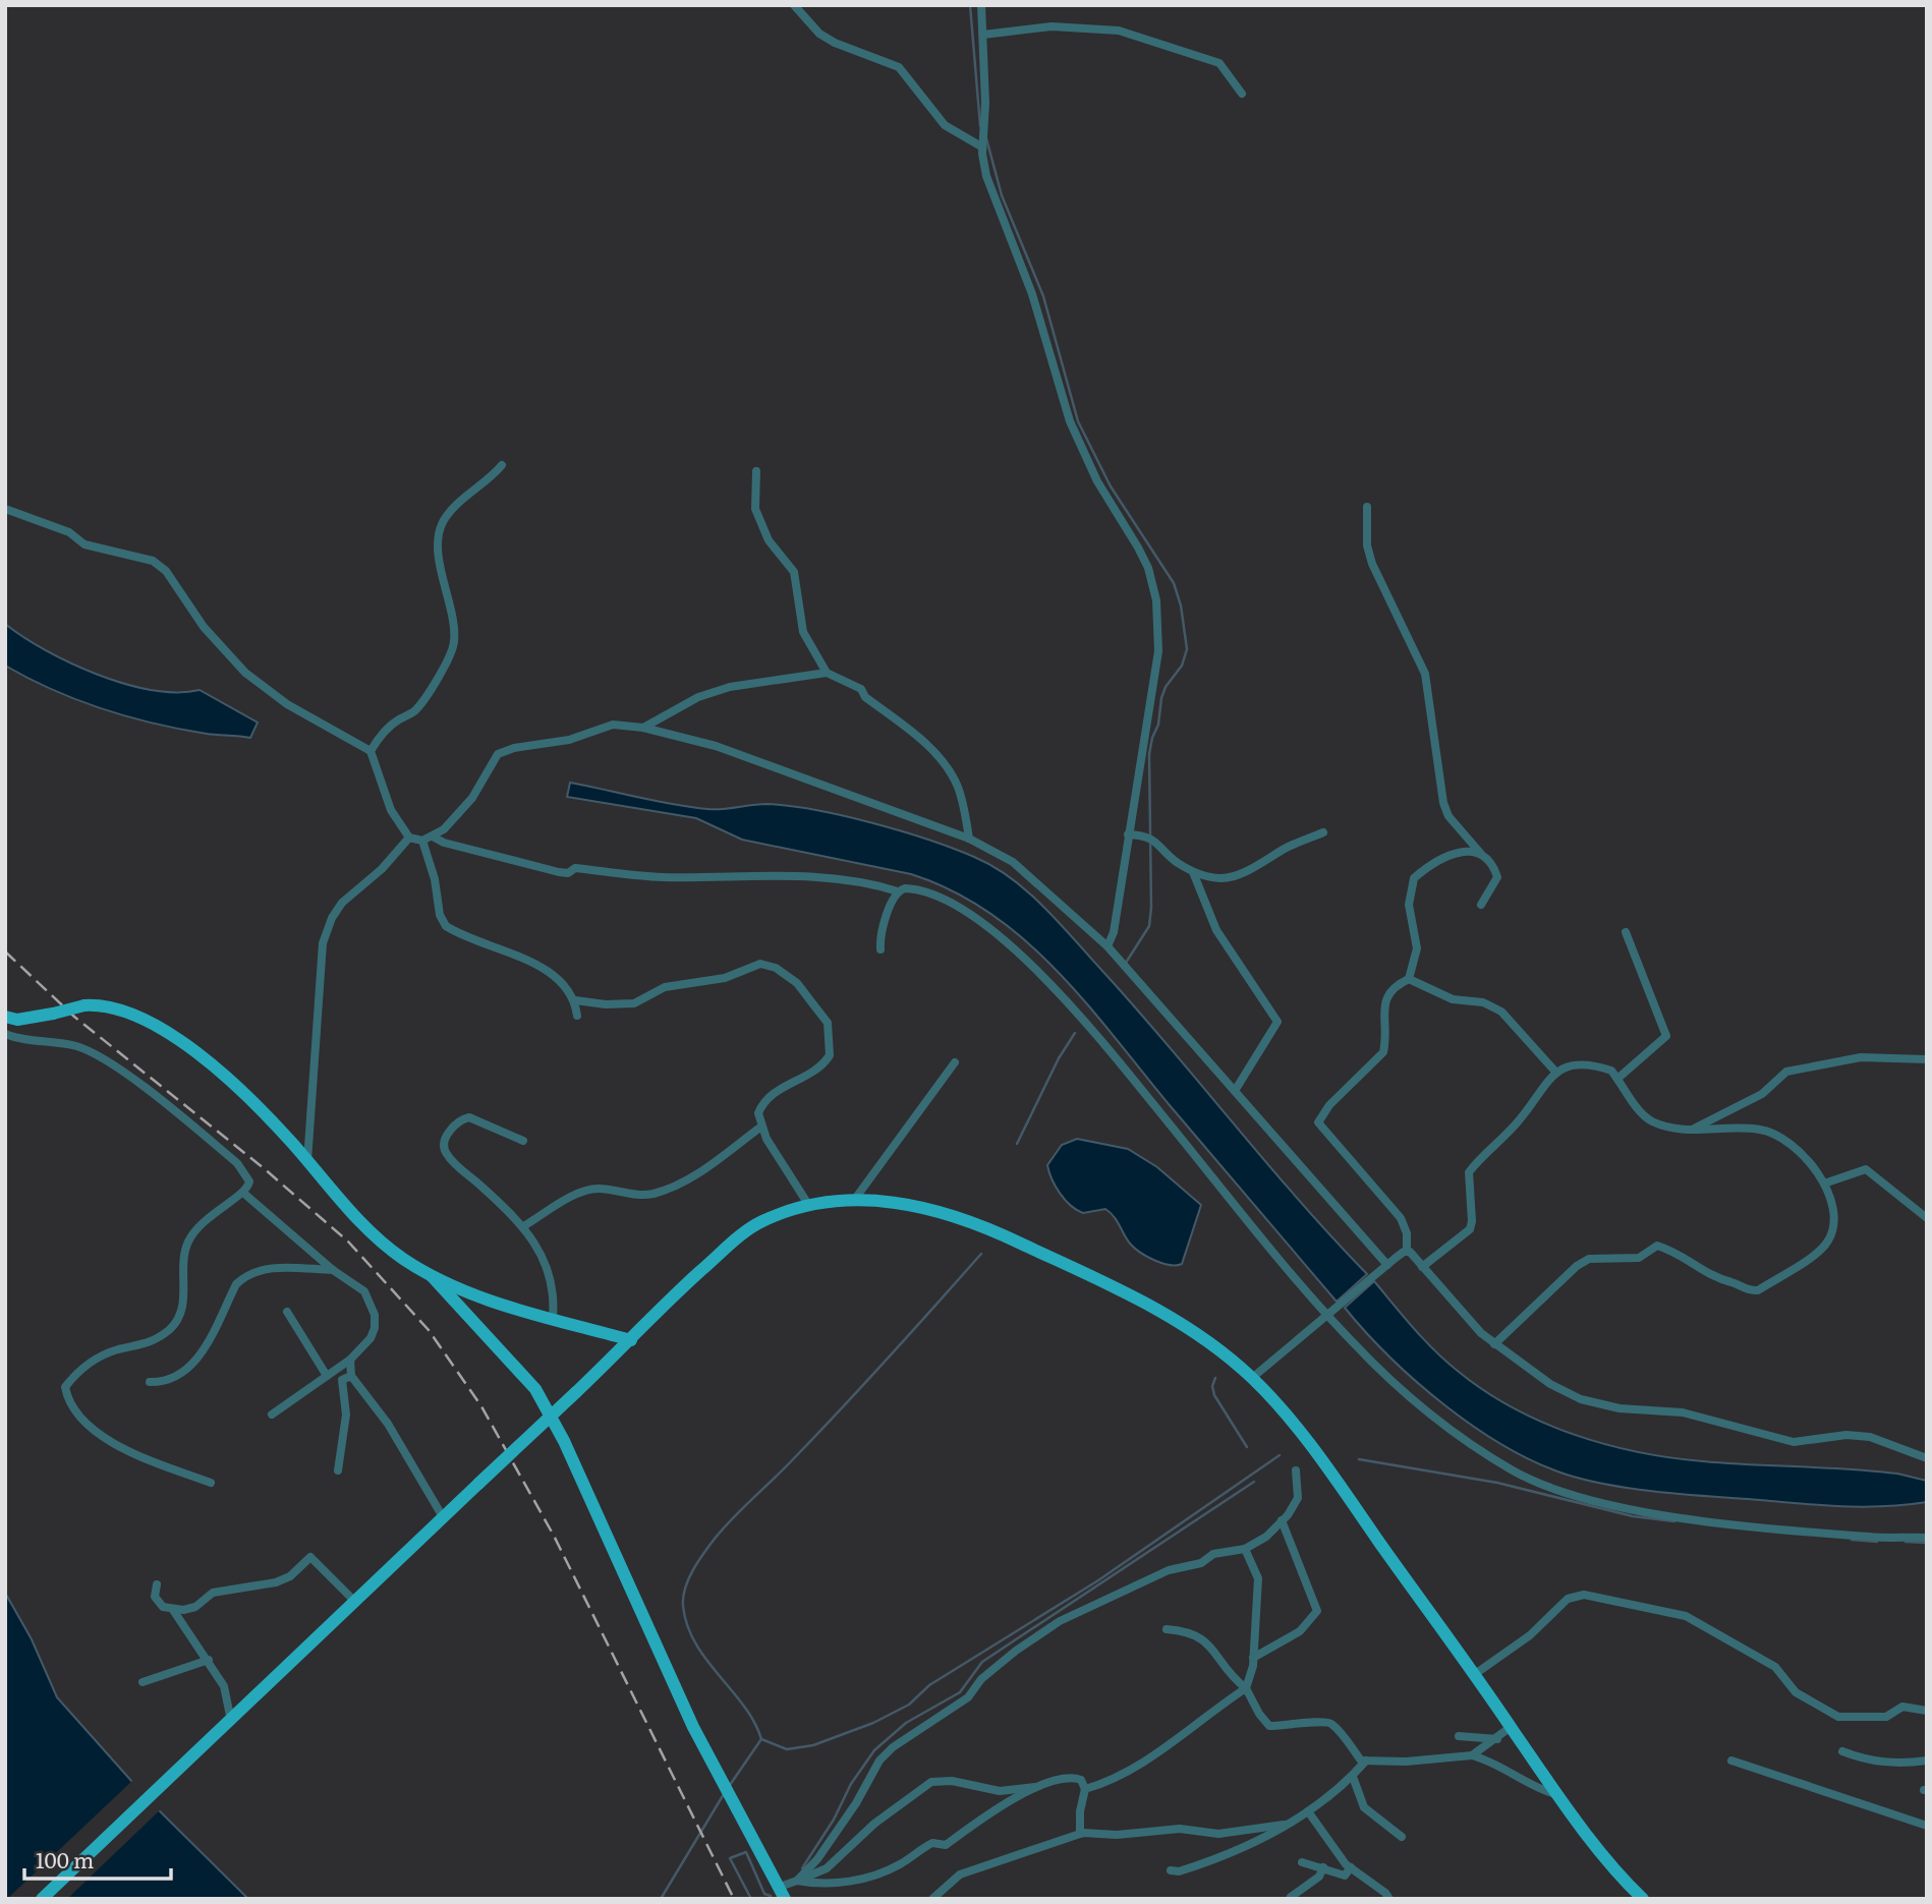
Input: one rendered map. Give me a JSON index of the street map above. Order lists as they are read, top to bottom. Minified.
{"scale_bar":"100 m"}
